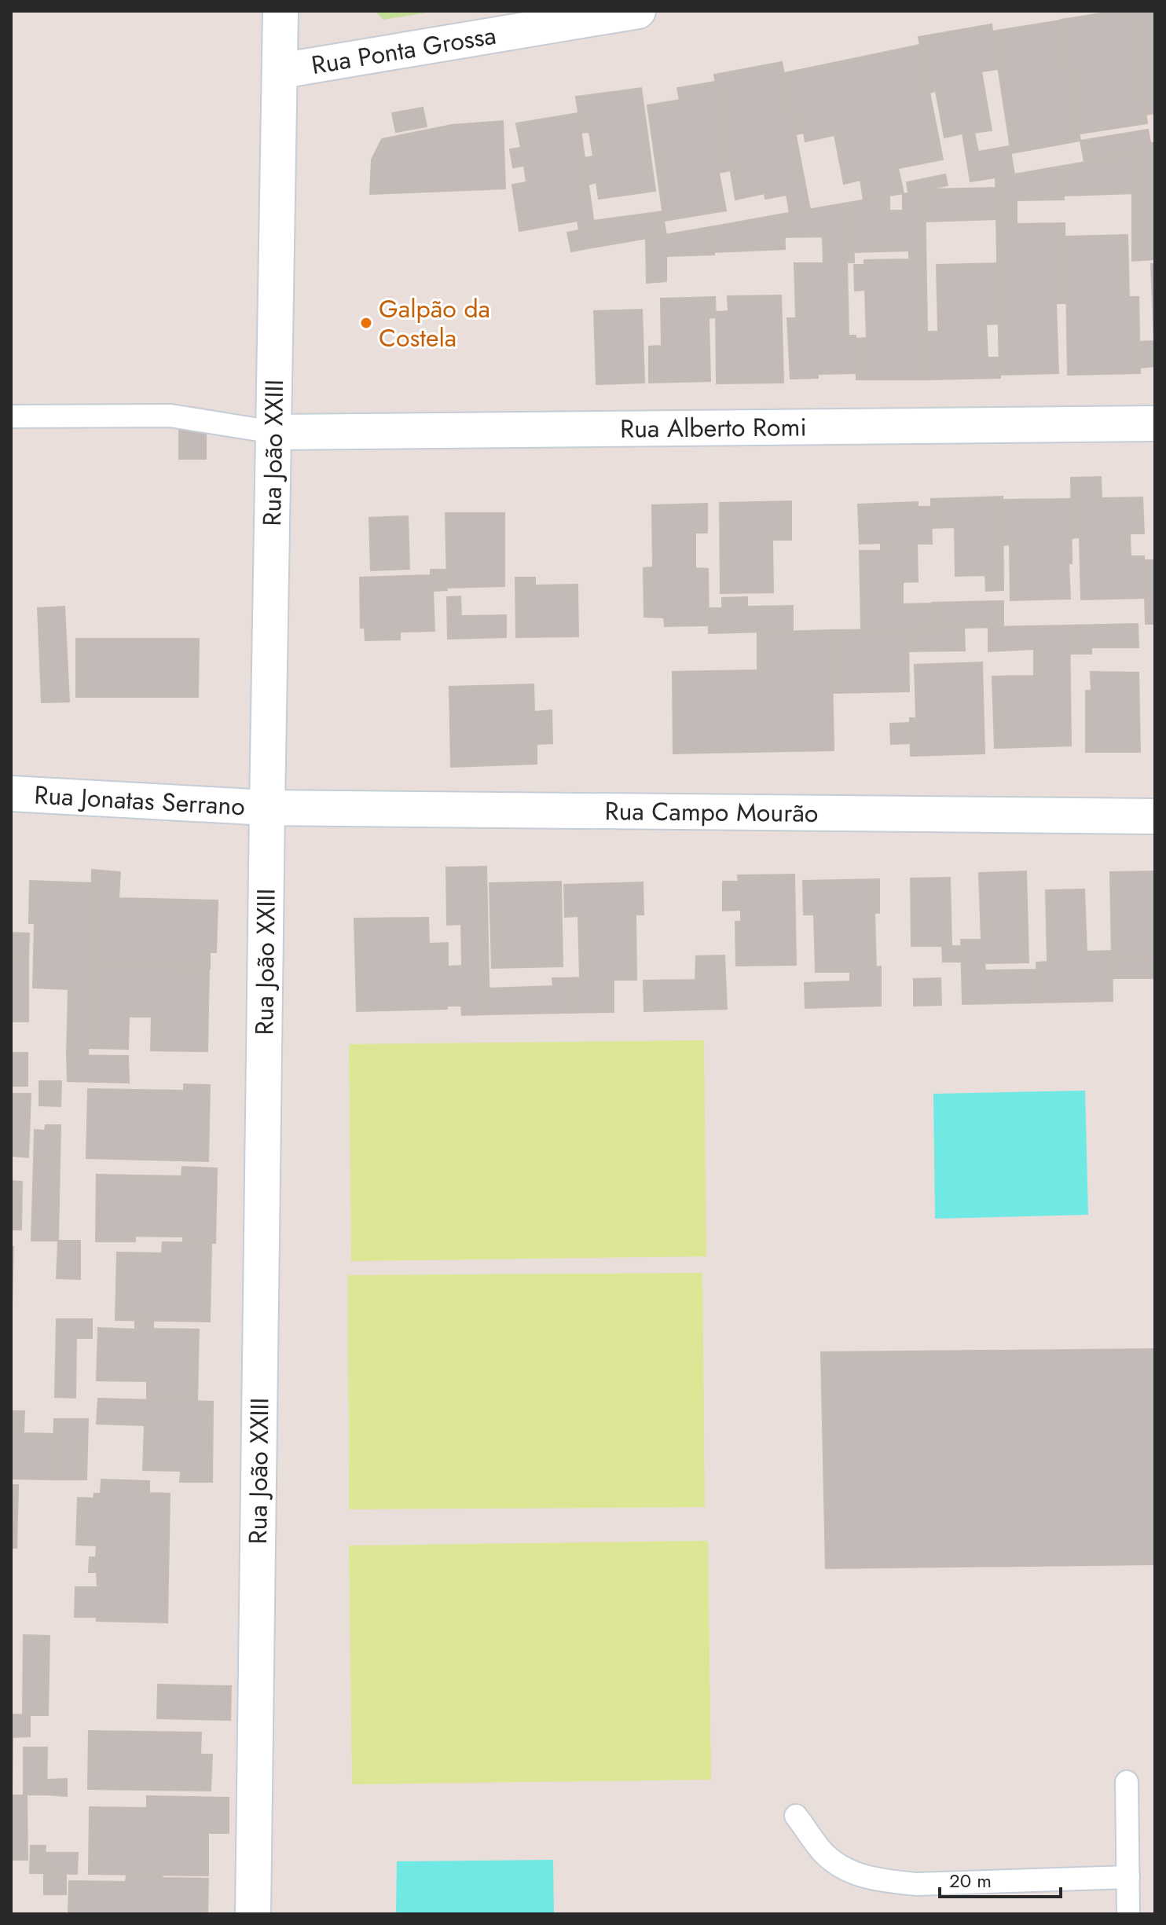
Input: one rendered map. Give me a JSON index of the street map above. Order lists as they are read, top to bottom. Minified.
{"streets":{"street":["Rua Ponta Grossa","Rua Alberto Romi","Rua João XXIII","Rua Jonatas Serrano","Rua Campo Mourão"]},"crossings":[["Rua Ponta Grossa","Rua João XXIII"],["Rua Alberto Romi","Rua João XXIII"],["Rua João XXIII","Rua Jonatas Serrano"],["Rua João XXIII","Rua Campo Mourão"],["Rua Jonatas Serrano","Rua Campo Mourão"]],"places":["Galpão da Costela"],"scale_bar":"20 m"}
